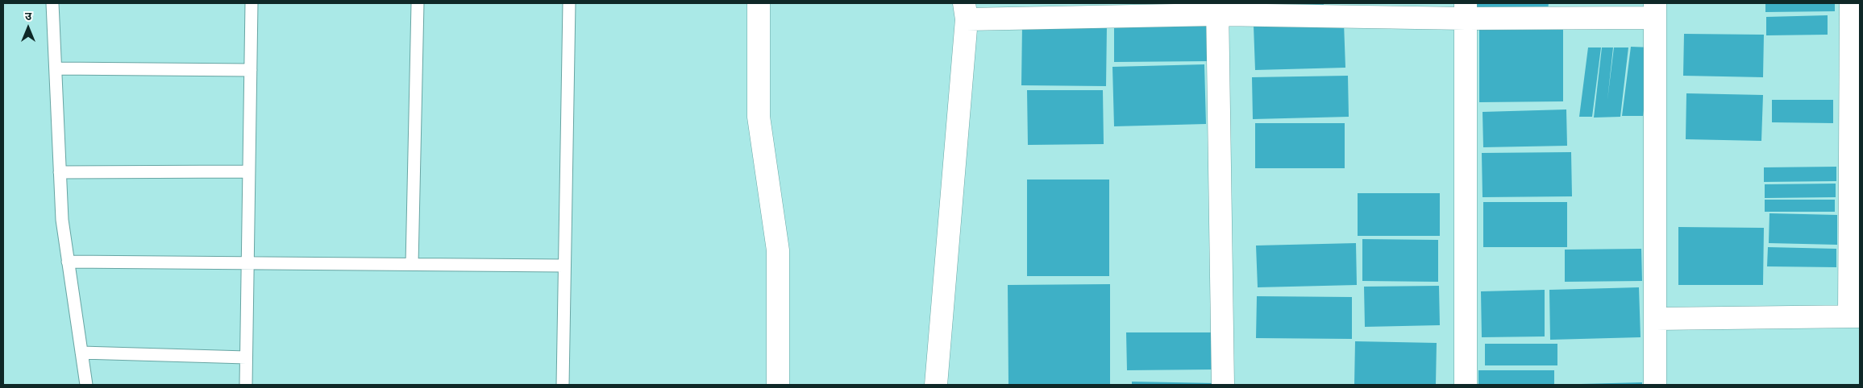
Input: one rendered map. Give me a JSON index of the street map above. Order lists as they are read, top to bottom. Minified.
{"north":"top"}
